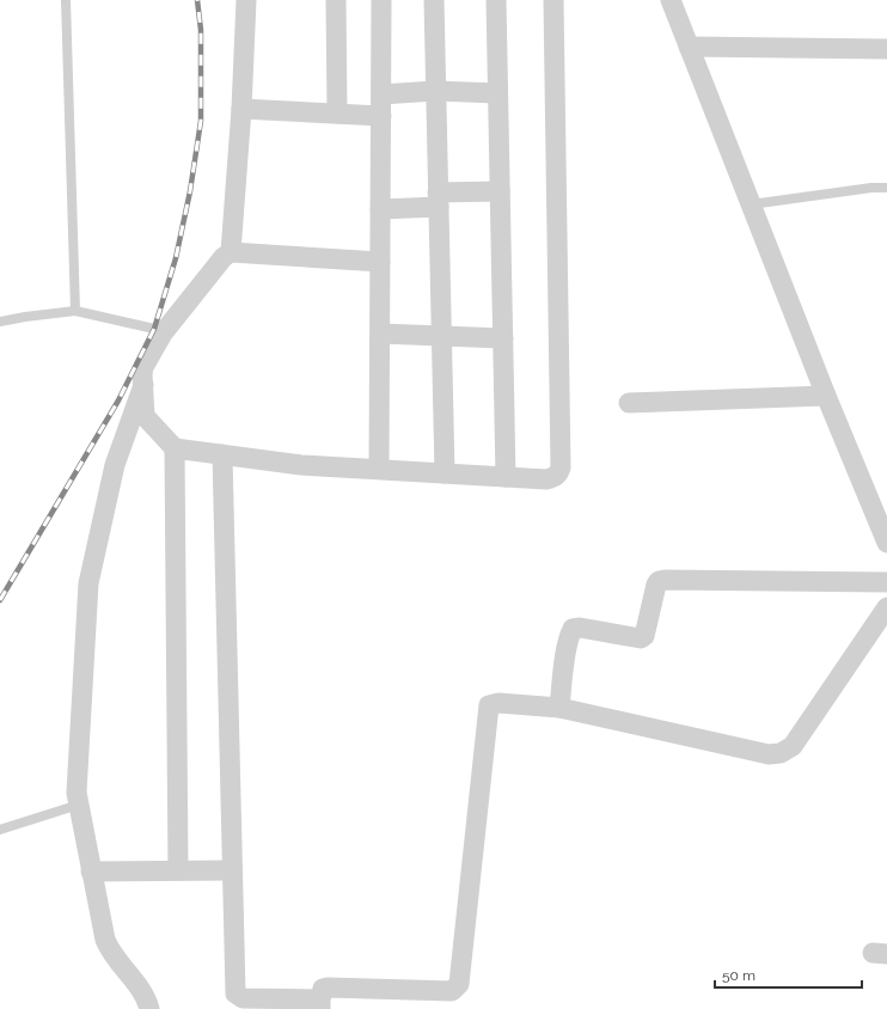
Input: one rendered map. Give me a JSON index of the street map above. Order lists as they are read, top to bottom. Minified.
{"scale_bar":"50 m"}
